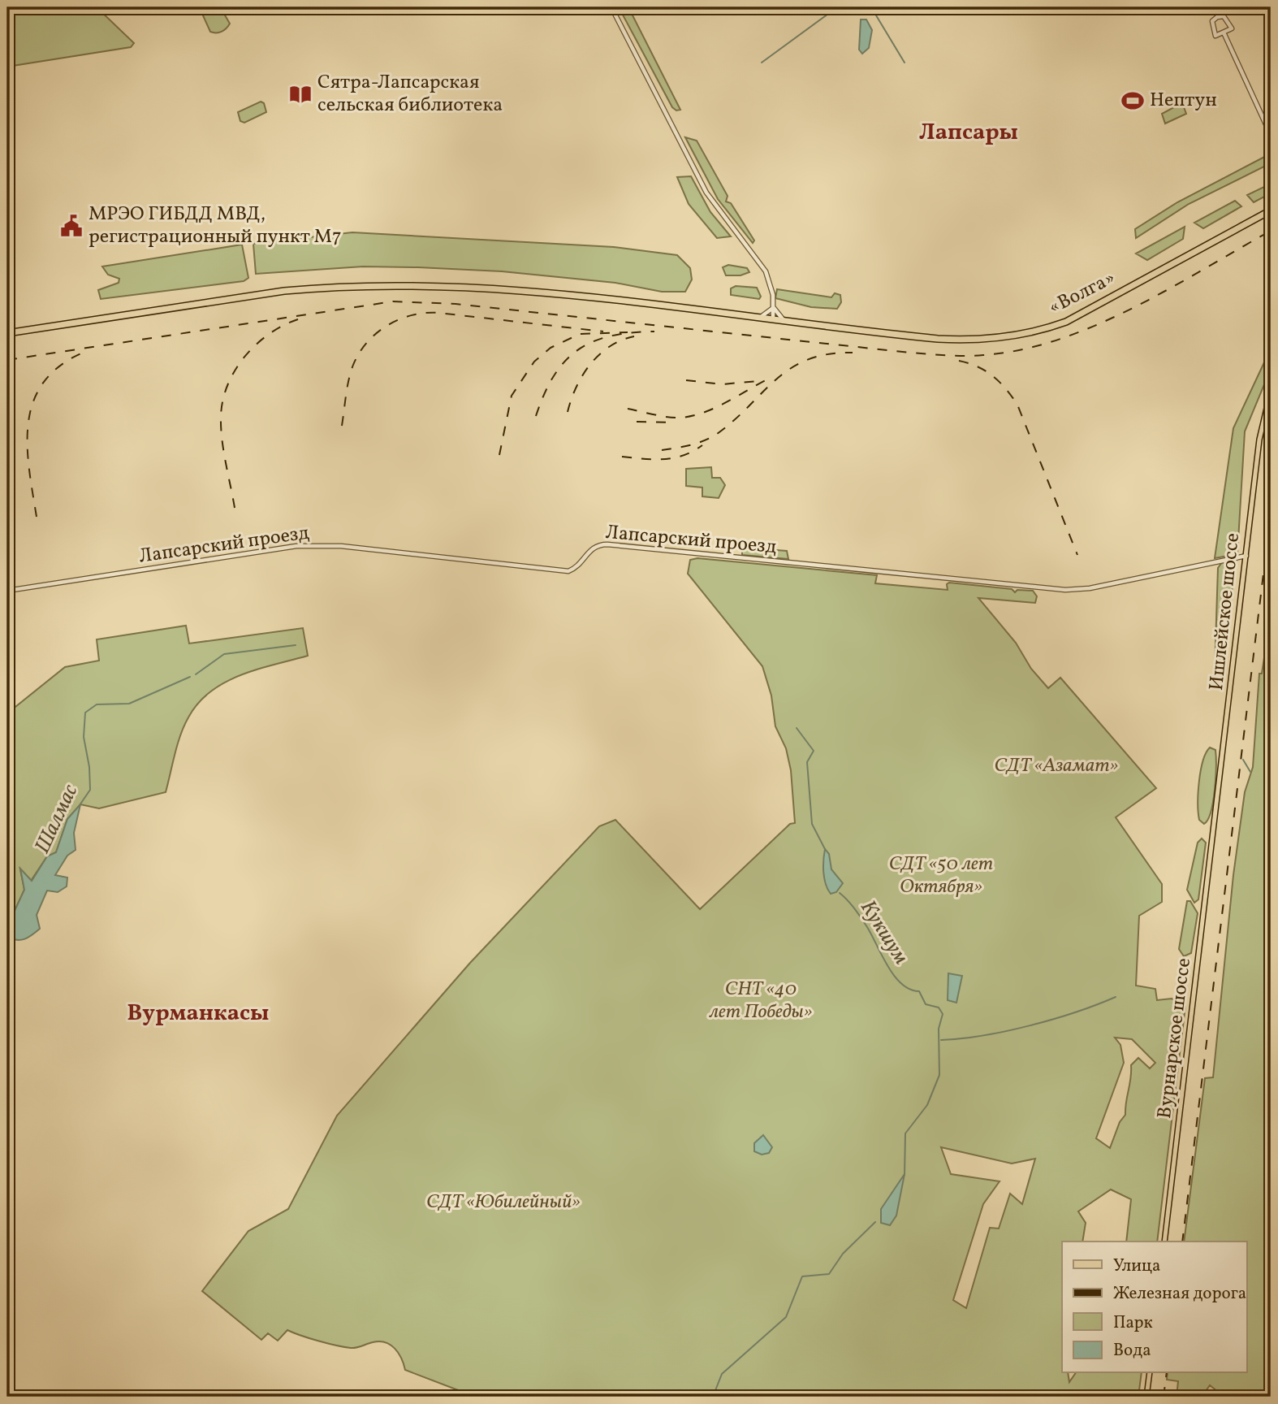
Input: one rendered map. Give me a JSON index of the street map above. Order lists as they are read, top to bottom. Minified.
{"streets":{"highway":["«Волга»"],"main road":["Ишлейское шоссе","Вурнарское шоссе"],"street":["Лапсарский проезд"]},"crossings":[["Лапсарский проезд","Ишлейское шоссе"],["Ишлейское шоссе","Вурнарское шоссе"]],"districts":["Лапсары","Вурманкасы"],"water":["Шалмас","Кукшум"],"parks":["СДТ «Азамат»","СДТ «50 лет Октября»","СНТ «40 лет Победы»","СДТ «Юбилейный»"],"places":{"library":["Сятра-Лапсарская сельская библиотека"],"sports":["Нептун"],"public building":["МРЭО ГИБДД МВД, регистрационный пункт М7"]},"legend":["Улица","Железная дорога","Парк","Вода"]}
